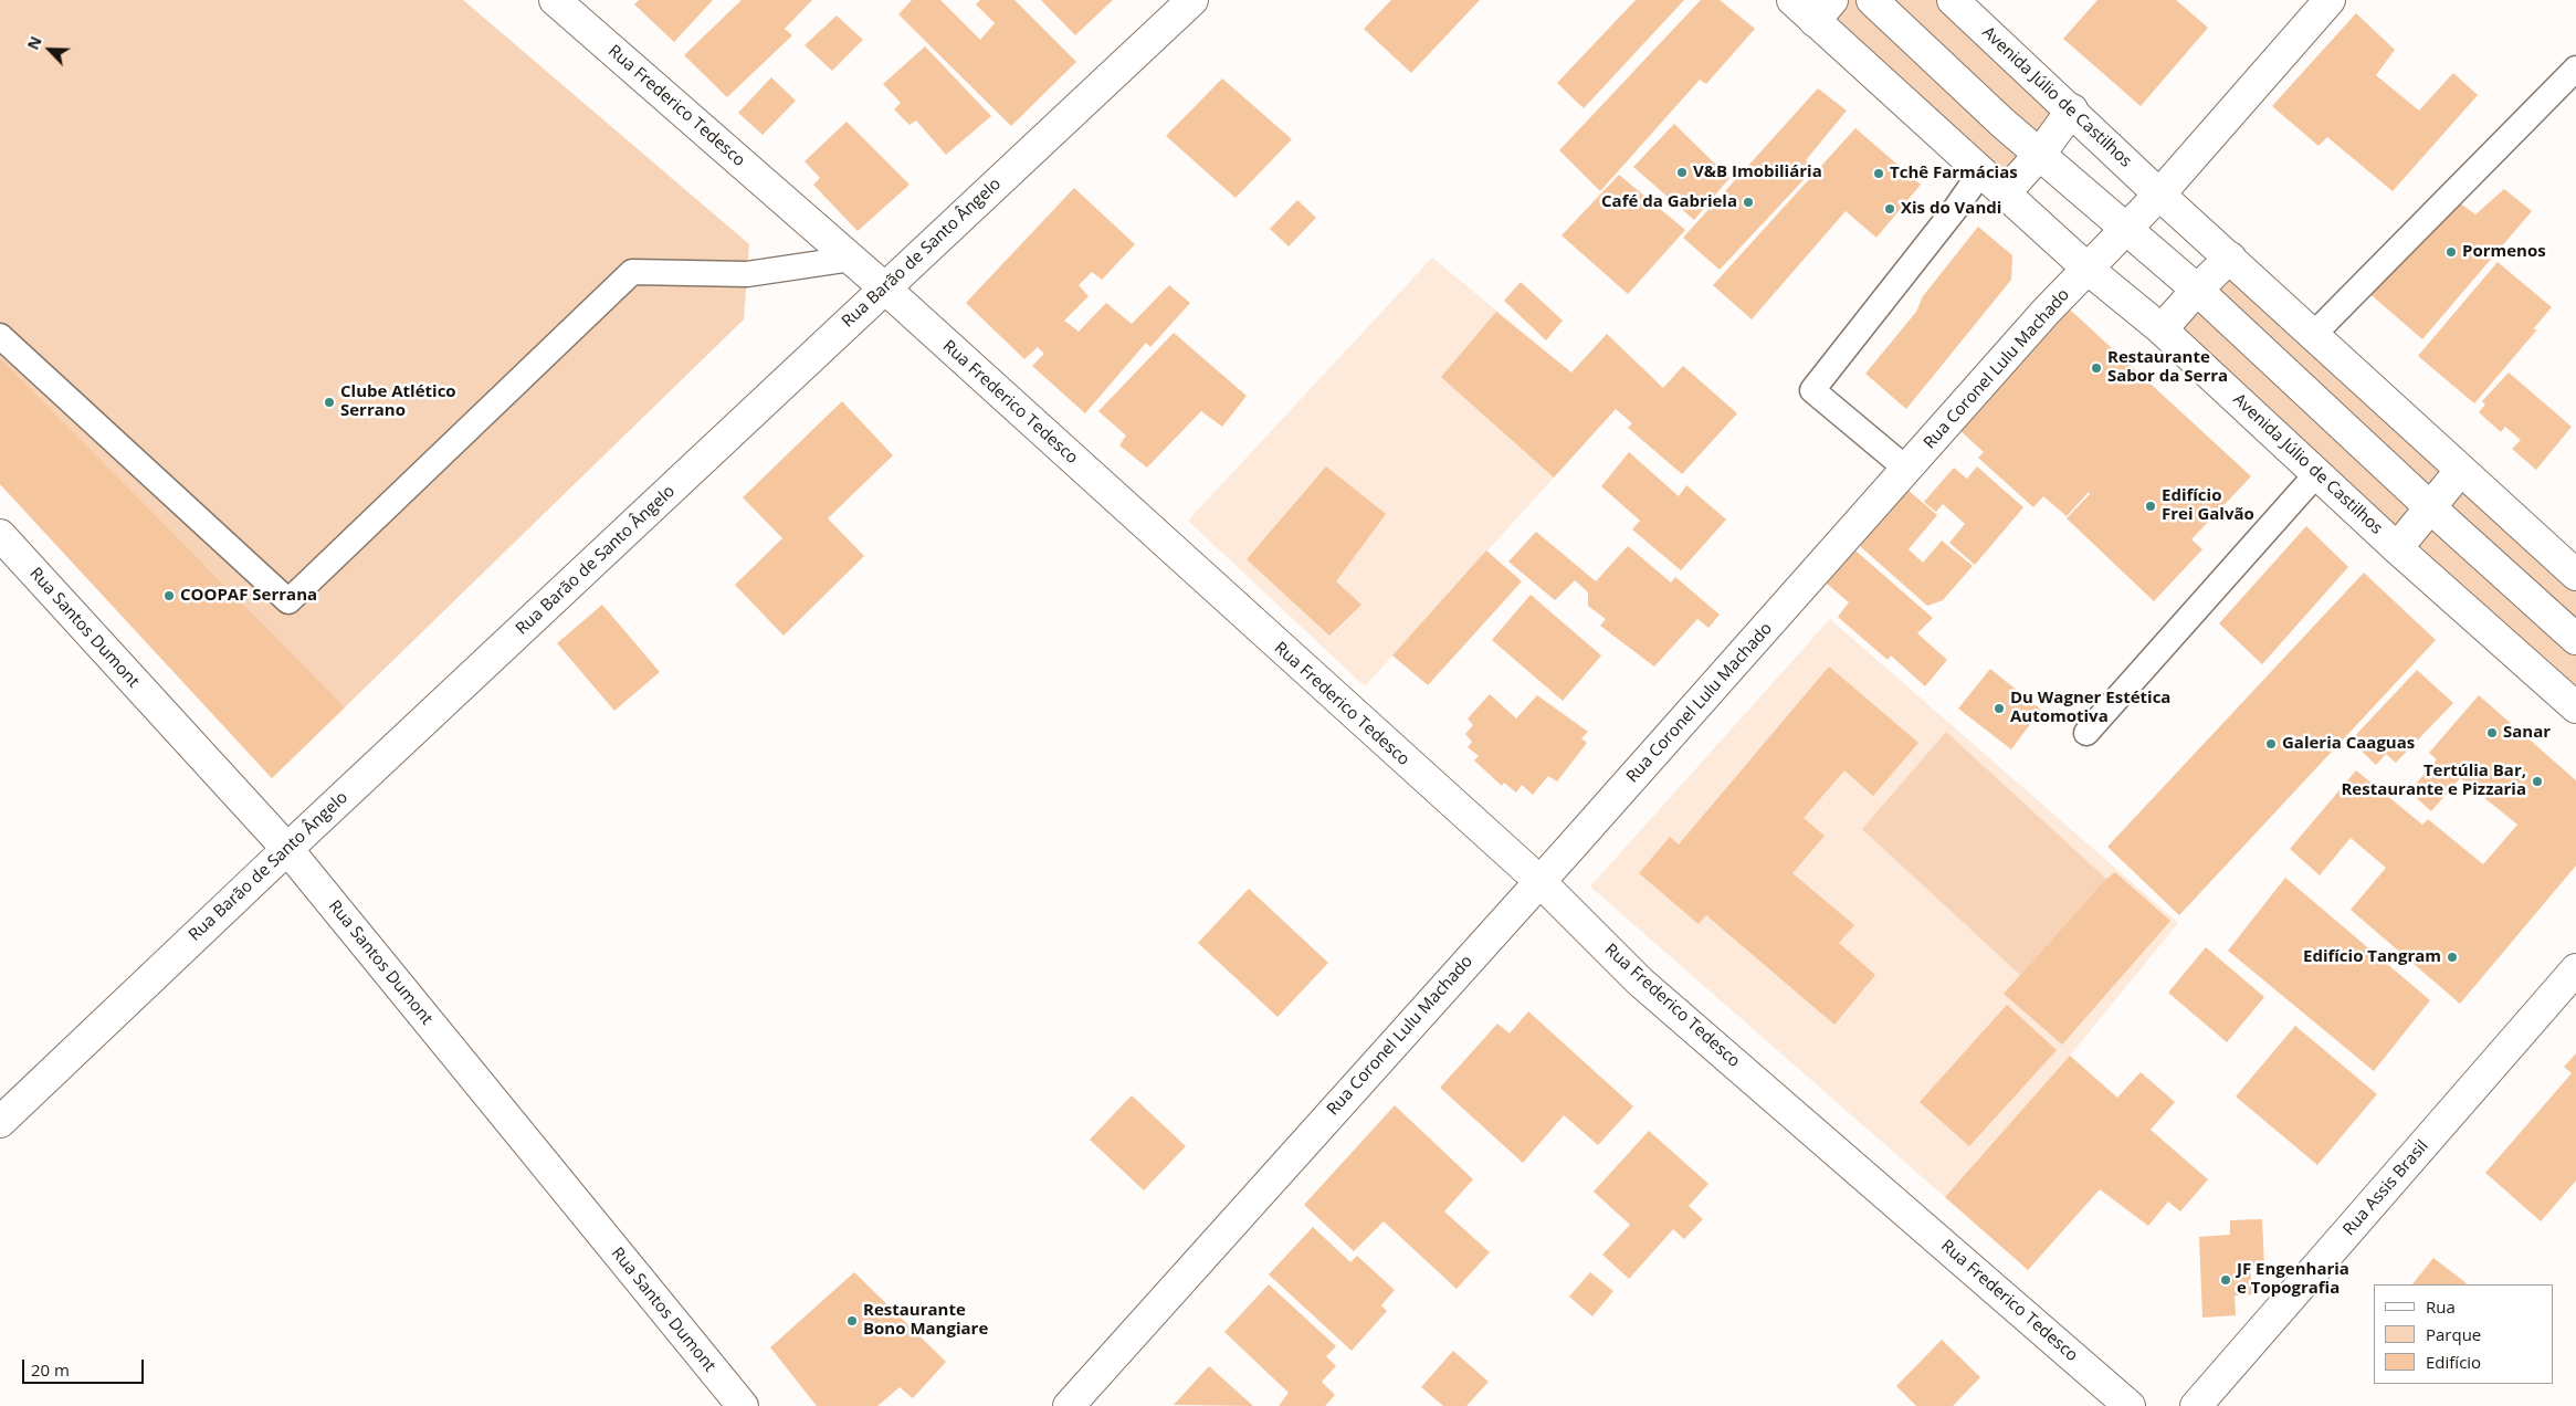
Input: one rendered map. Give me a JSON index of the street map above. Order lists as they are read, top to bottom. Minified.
{"streets":{"street":["Avenida Júlio de Castilhos","Rua Frederico Tedesco","Rua Barão de Santo Ângelo","Rua Coronel Lulu Machado","Rua Santos Dumont","Rua Assis Brasil"]},"crossings":[["Avenida Júlio de Castilhos","Rua Coronel Lulu Machado"],["Rua Frederico Tedesco","Rua Barão de Santo Ângelo"],["Rua Frederico Tedesco","Rua Coronel Lulu Machado"],["Rua Barão de Santo Ângelo","Rua Santos Dumont"]],"places":["V&B Imobiliária","Tchê Farmácias","Café da Gabriela","Xis do Vandi","Pormenos","Restaurante Sabor da Serra","Clube Atlético Serrano","Edifício Frei Galvão","COOPAF Serrana","Du Wagner Estética Automotiva","Sanar","Galeria Caaguas","Tertúlia Bar, Restaurante e Pizzaria","Edifício Tangram","JF Engenharia e Topografia","Restaurante Bono Mangiare"],"legend":["Rua","Parque","Edifício"],"scale_bar":"20 m","north":"top left"}
